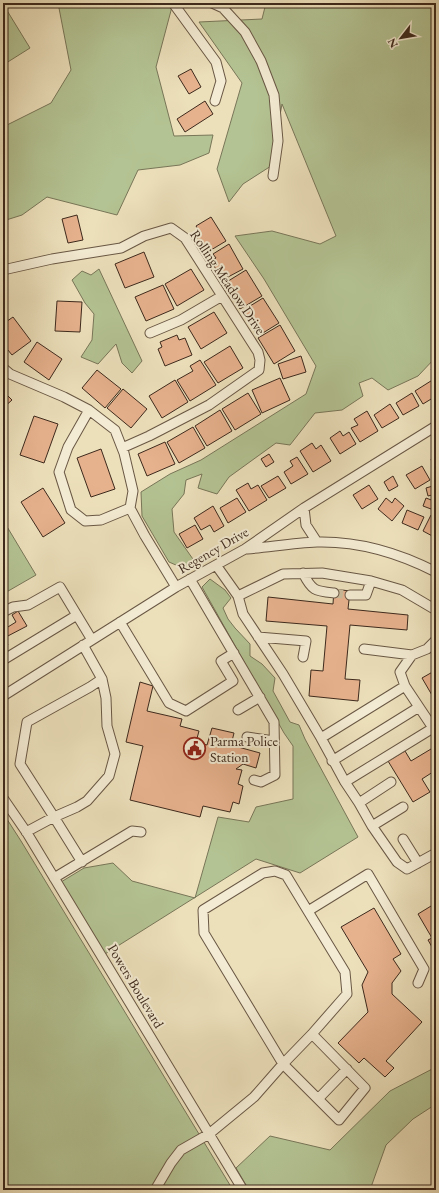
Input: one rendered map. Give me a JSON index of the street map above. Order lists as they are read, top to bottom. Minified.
{"streets":{"street":["Rolling Meadow Drive","Regency Drive","Powers Boulevard"]},"places":{"public building":["Parma Police Station"]},"north":"bottom left"}
